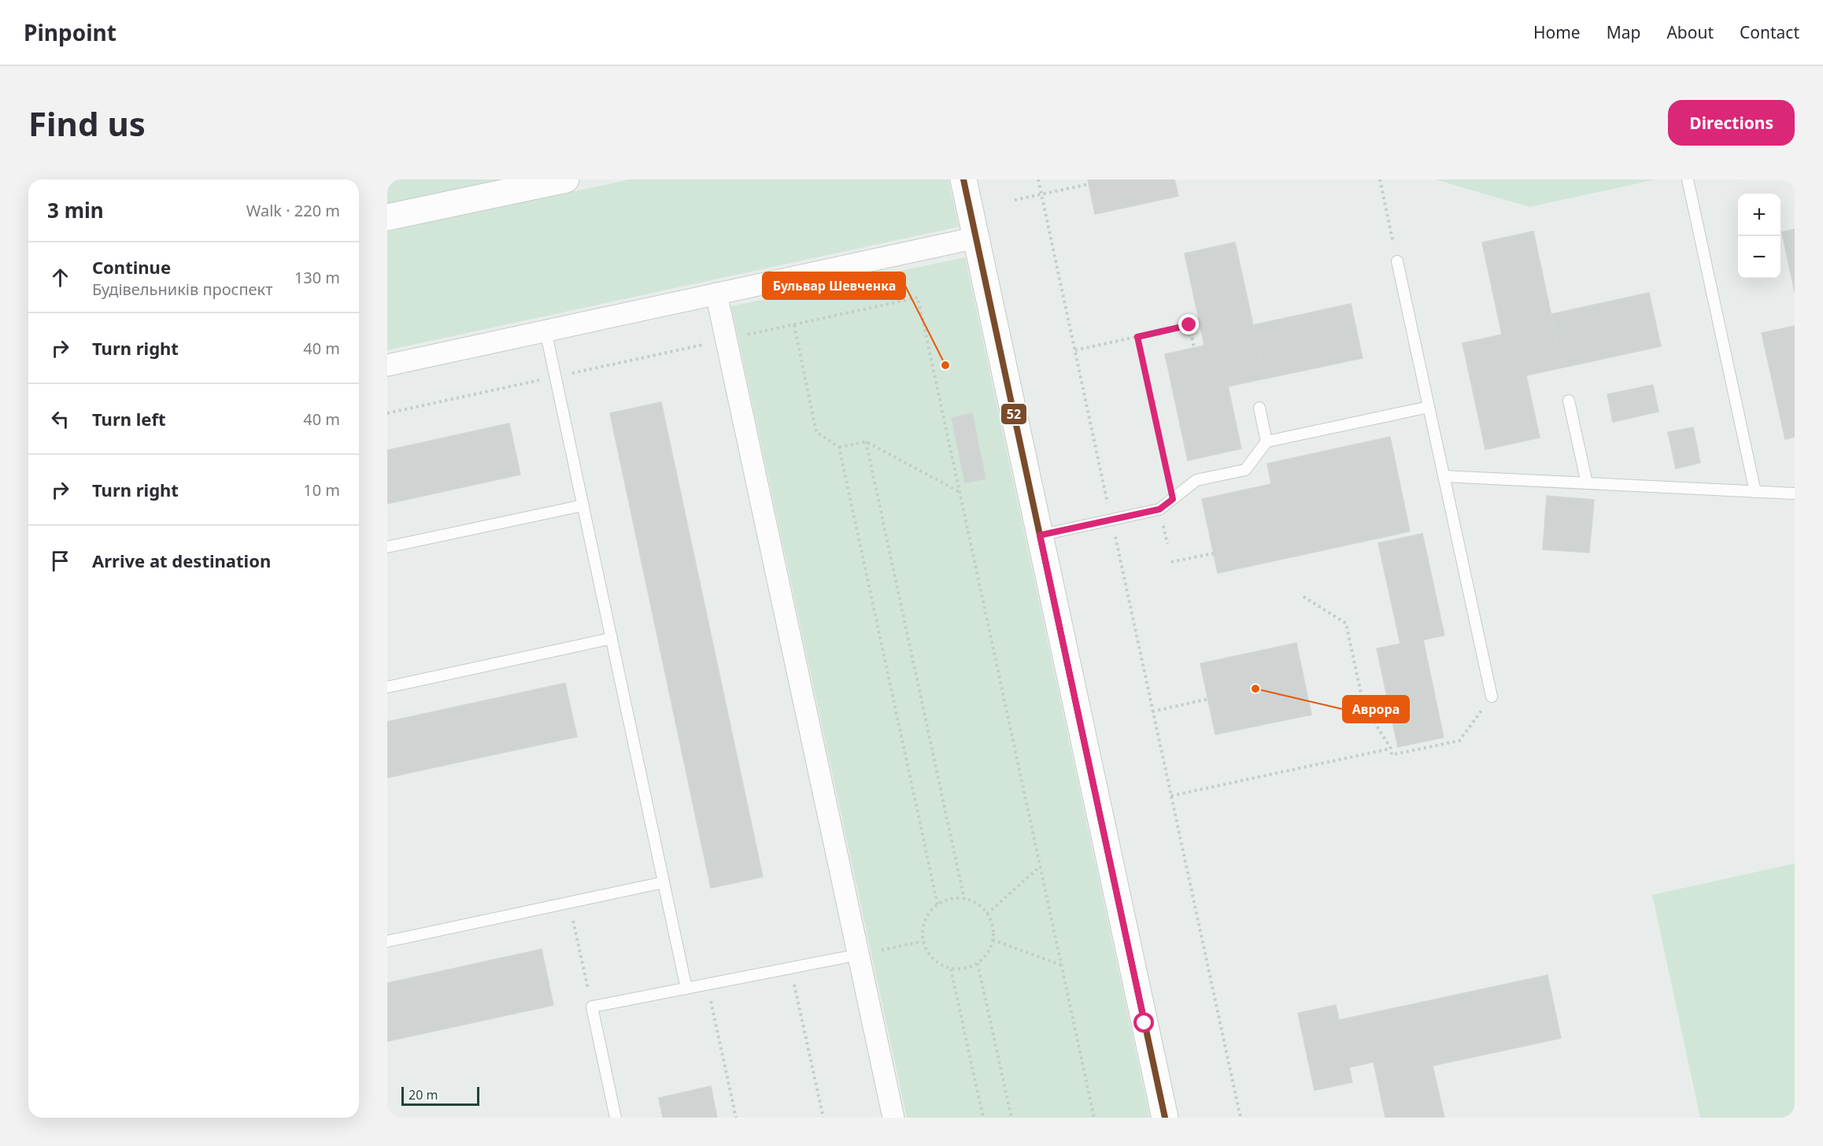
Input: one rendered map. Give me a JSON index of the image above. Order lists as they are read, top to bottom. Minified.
{"places":["Бульвар Шевченка","Аврора"],"lines":["transit line 52"],"scale_bar":"20 m","page":{"header":"Pinpoint","nav":["Home","Map","About","Contact"],"buttons":"Directions","title":"Find us","heading":["3 min","Walk · 220 m"],"map_buttons":["+","−"],"list":[["Continue","Будівельників проспект","130 m"],["Turn right","40 m"],["Turn left","40 m"],["Turn right","10 m"],"Arrive at destination"],"scale":"20 m"}}
